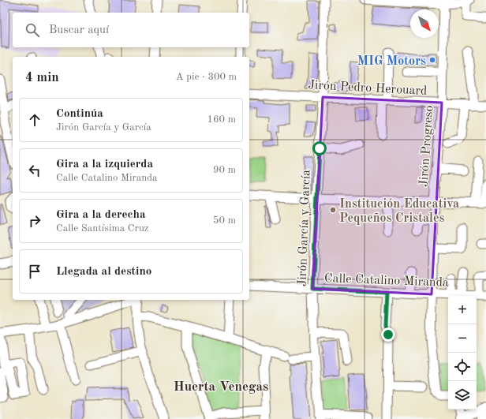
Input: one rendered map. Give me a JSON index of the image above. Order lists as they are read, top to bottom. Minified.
{"streets":{"street":["Jirón Pedro Herouard","Jirón Progreso","Jirón García y García","Calle Catalino Miranda"]},"crossings":[["Jirón Pedro Herouard","Jirón Progreso"],["Jirón Pedro Herouard","Jirón García y García"],["Jirón Progreso","Calle Catalino Miranda"],["Jirón García y García","Calle Catalino Miranda"]],"districts":["Huerta Venegas"],"places":["MIG Motors","Institución Educativa Pequeños Cristales"],"north":"bottom right","page":{"search":"Buscar aquí","heading":["4 min","A pie · 300 m"],"list":[["Continúa","Jirón García y García","160 m"],["Gira a la izquierda","Calle Catalino Miranda","90 m"],["Gira a la derecha","Calle Santísima Cruz","50 m"],"Llegada al destino"],"map_buttons":["+","−"]}}
